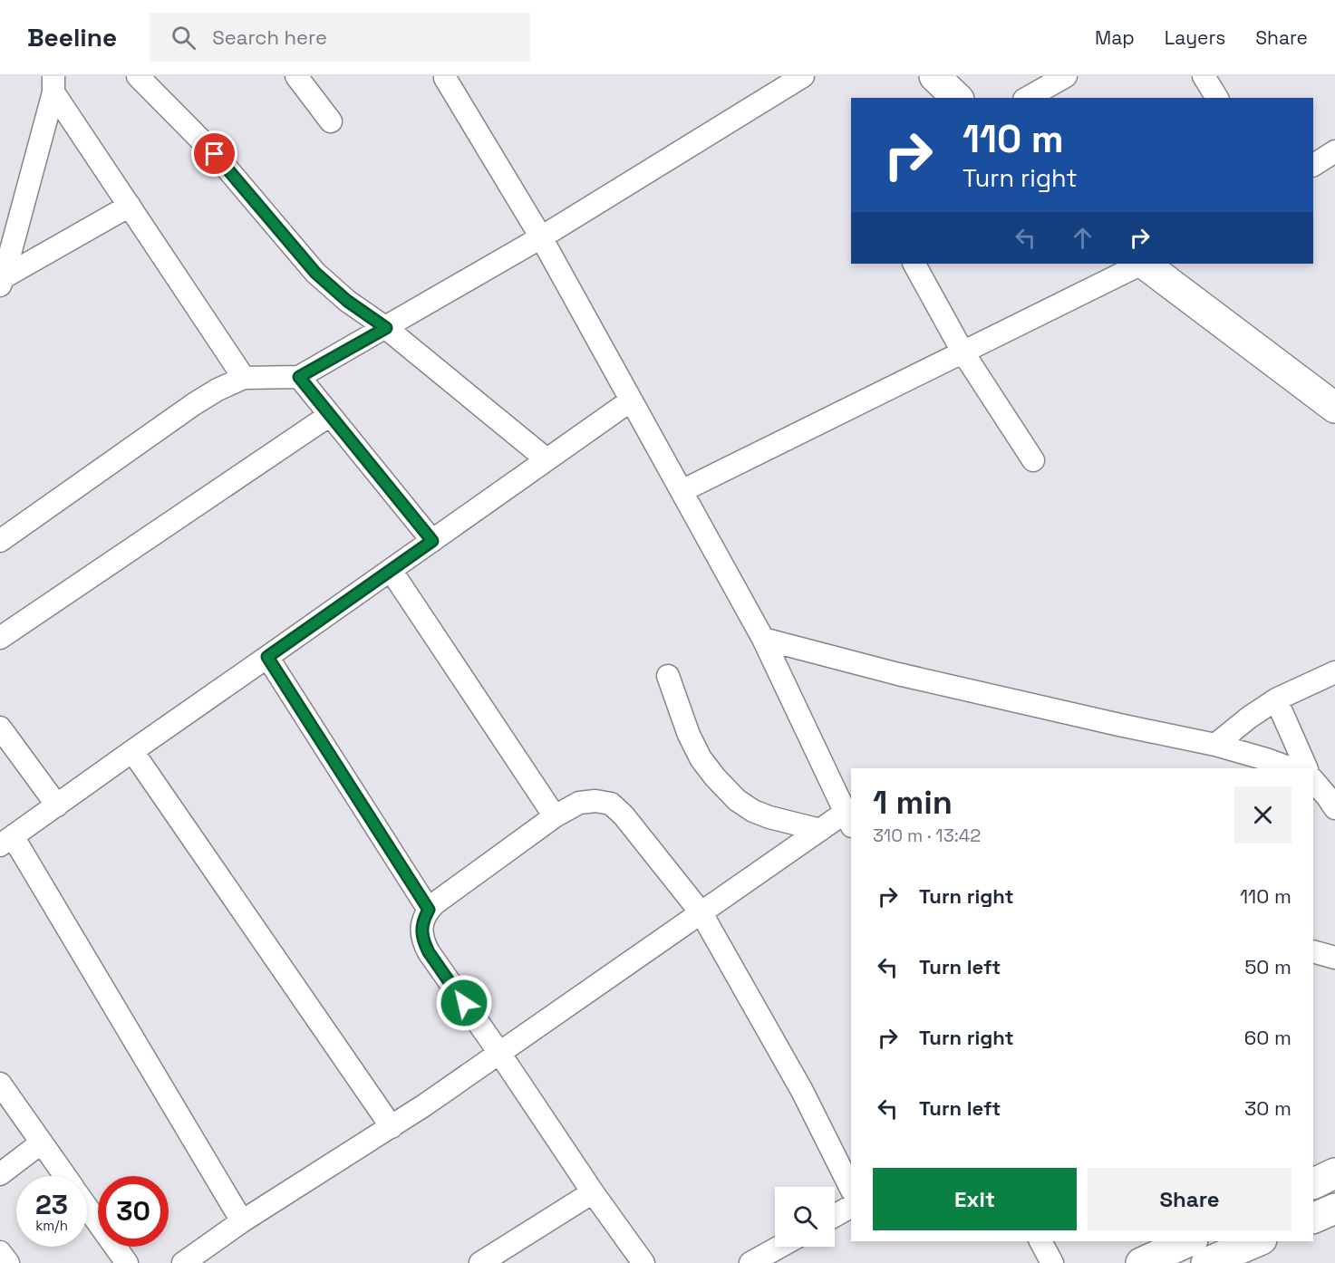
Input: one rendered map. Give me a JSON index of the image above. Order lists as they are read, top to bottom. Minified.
{"page":{"header":"Beeline","search":"Search here","nav":["Map","Layers","Share"],"turn":["110 m","Turn right"],"heading":["1 min","310 m · 13:42"],"list":[{"name":"Turn right","value":"110 m"},{"name":"Turn left","value":"50 m"},{"name":"Turn right","value":"60 m"},{"name":"Turn left","value":"30 m"}],"buttons":["Exit","Share"],"speed":"23 km/h","limit":"30"}}
